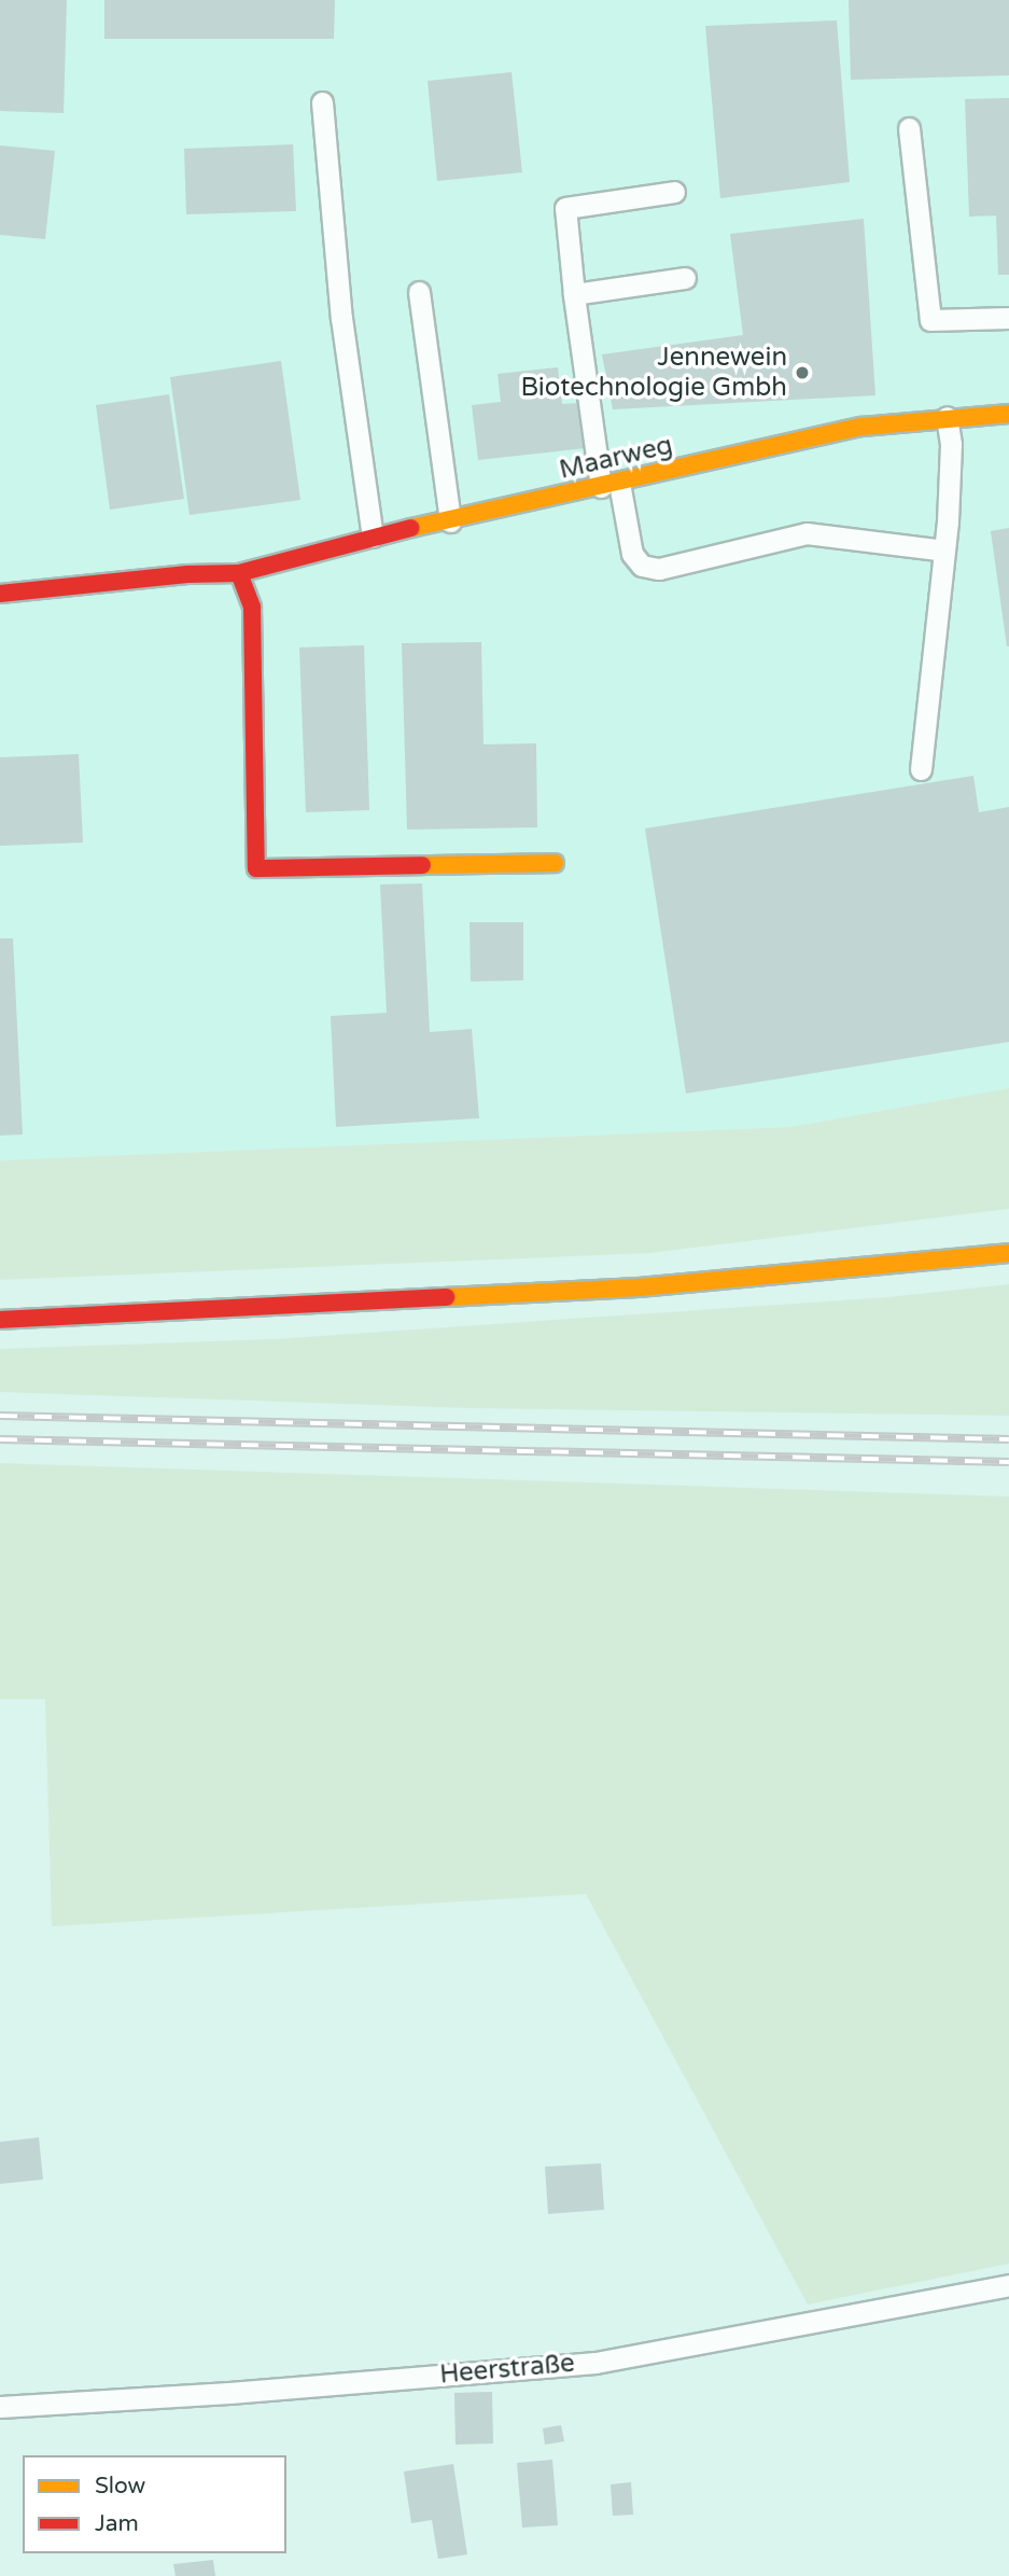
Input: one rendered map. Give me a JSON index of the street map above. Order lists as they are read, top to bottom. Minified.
{"streets":{"street":["Maarweg"],"lane":["Heerstraße"]},"places":["Jennewein Biotechnologie Gmbh"],"legend":["Slow","Jam"]}
